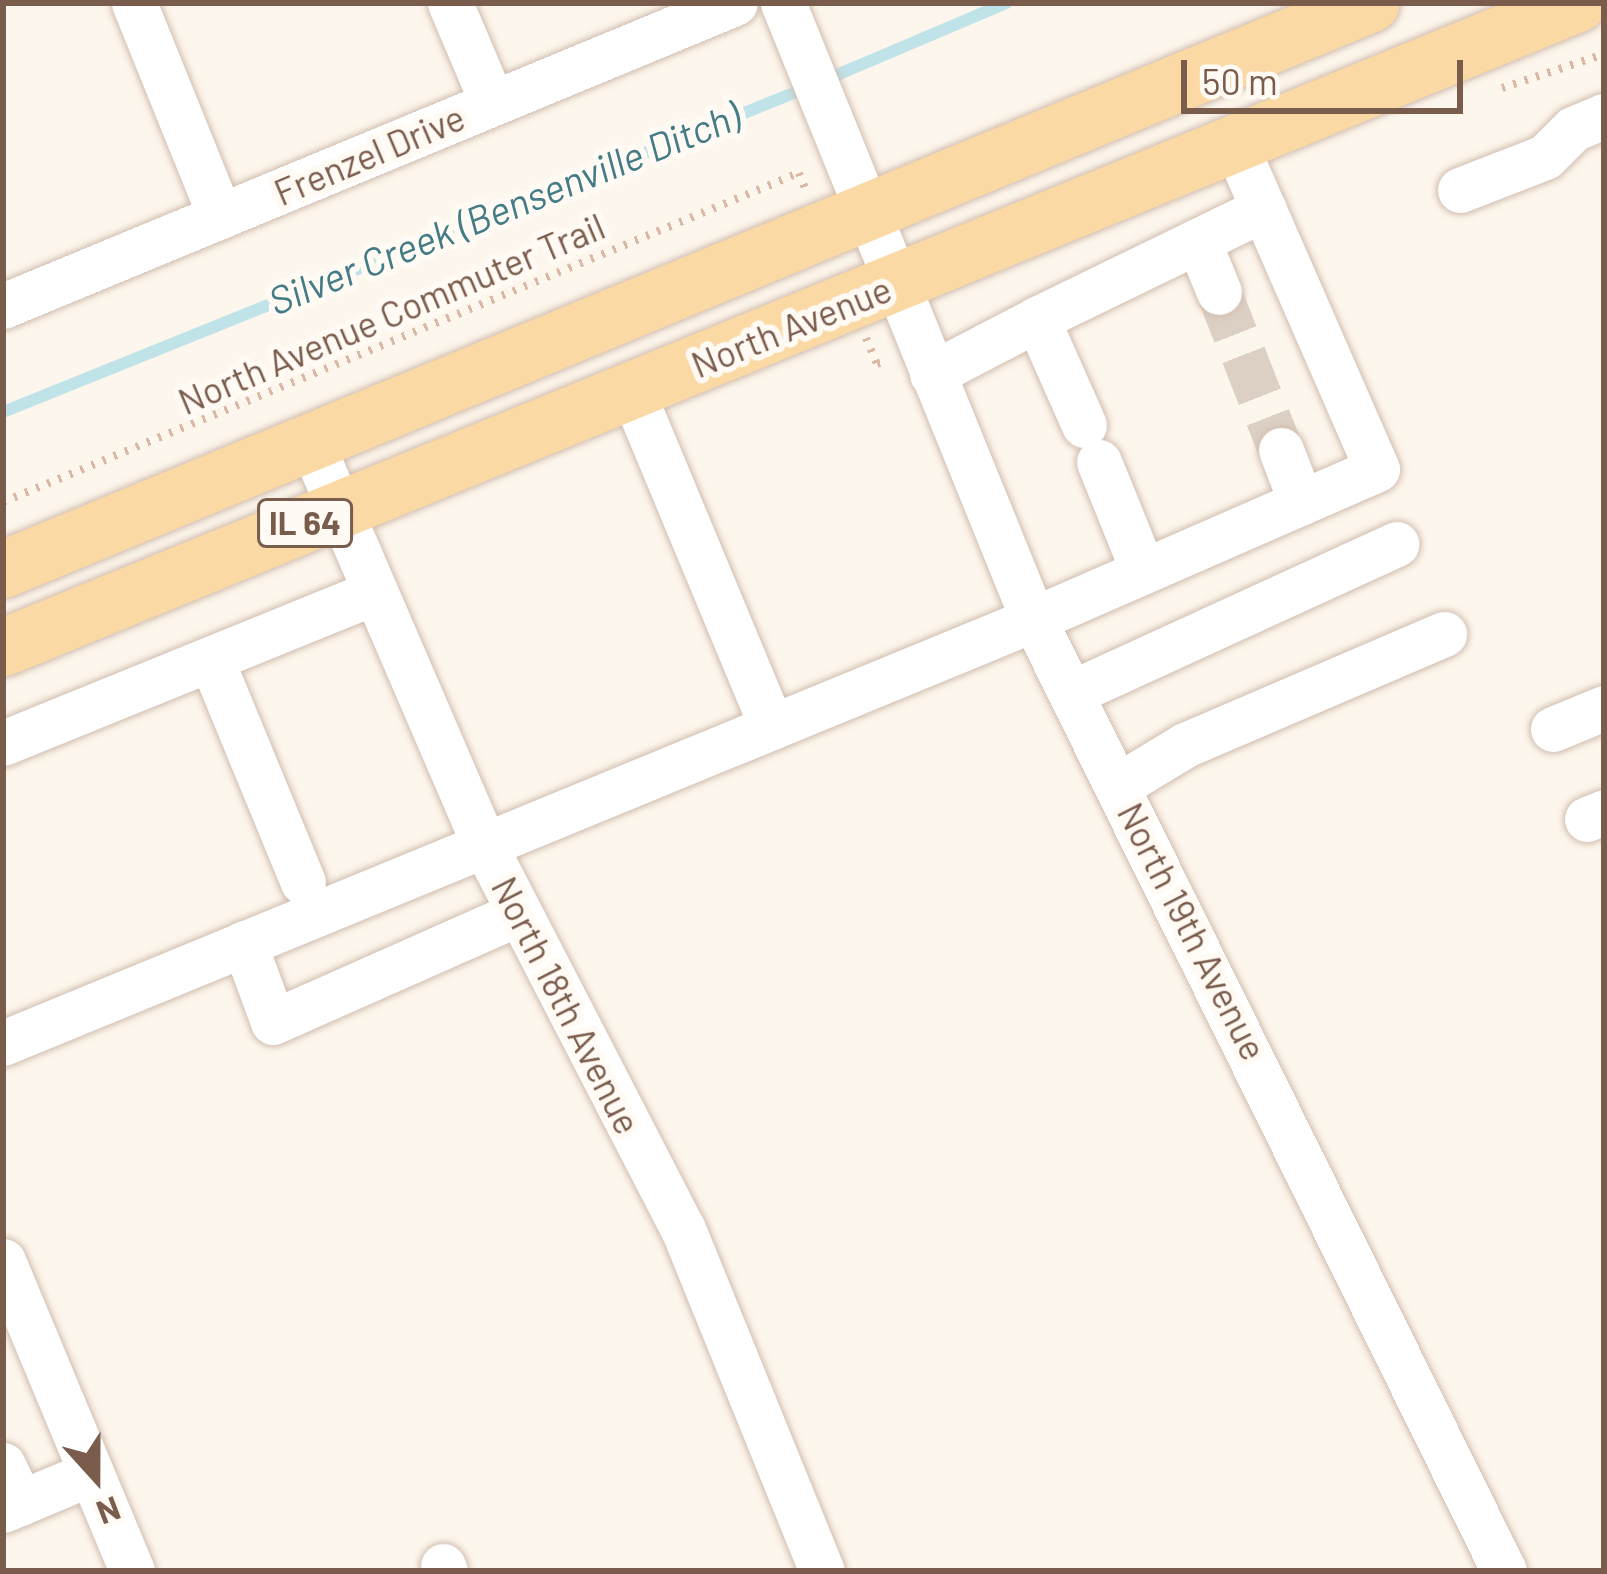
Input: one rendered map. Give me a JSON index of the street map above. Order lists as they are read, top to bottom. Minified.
{"streets":{"main road":["North Avenue","IL 64"],"street":["Frenzel Drive","North 19th Avenue","North 18th Avenue"],"path":["North Avenue Commuter Trail"]},"crossings":[["North Avenue","North 19th Avenue"],["North Avenue","North 18th Avenue"],["IL 64","North 19th Avenue"],["IL 64","North 18th Avenue"]],"water":["Silver Creek (Bensenville Ditch)"],"scale_bar":"50 m","north":"bottom"}
